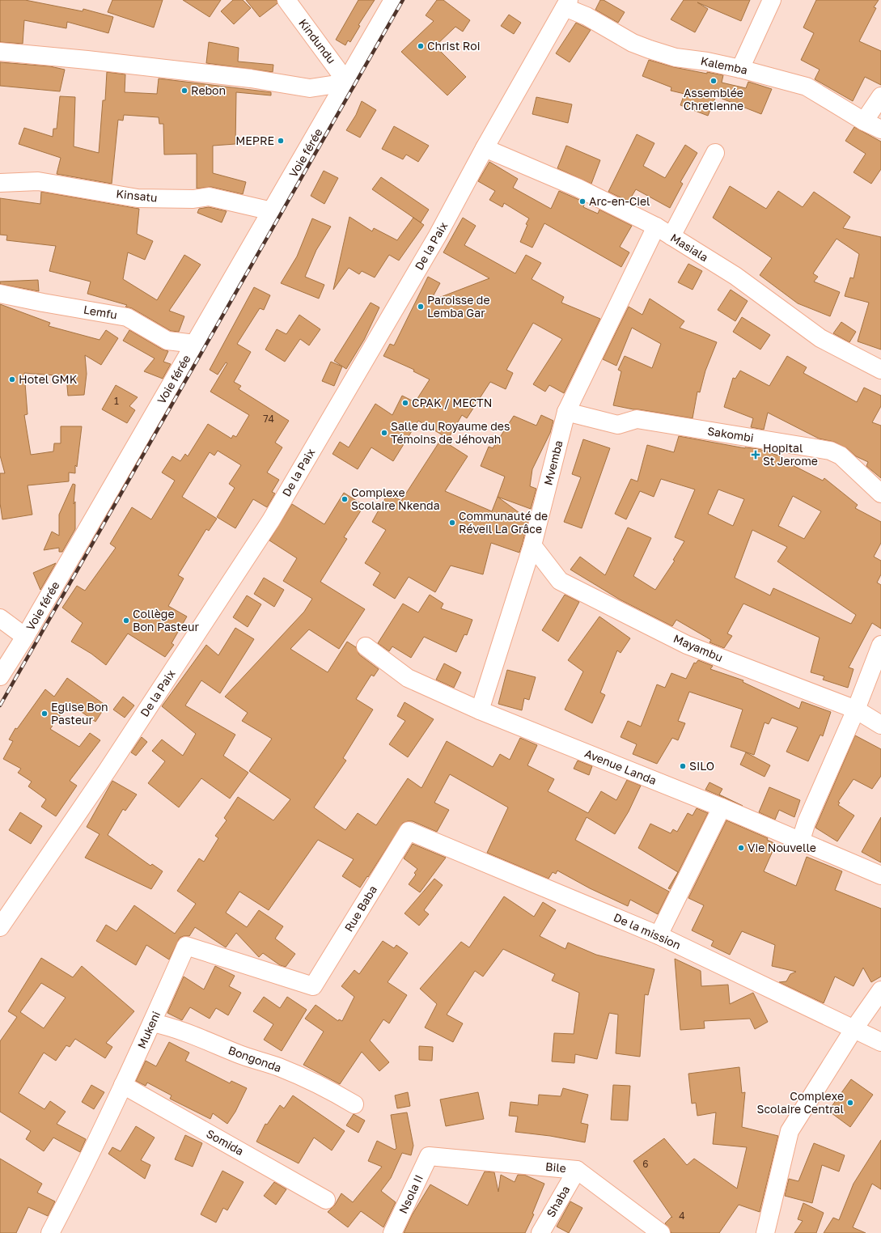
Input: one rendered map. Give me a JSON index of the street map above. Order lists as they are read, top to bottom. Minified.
{"streets":{"street":["Kindundu","Kalemba","Voie férée","Kinsatu","De la Paix","Masiala","Lemfu","Sakombi","Mvemba","Mayambu","Avenue Landa","Rue Baba","De la mission","Mukeni","Bongonda","Somida","Bile","Nsola II","Shaba"]},"crossings":[["Kindundu","Voie férée"],["Kalemba","De la Paix"],["Voie férée","Kinsatu"],["Voie férée","Lemfu"],["De la Paix","Masiala"],["Masiala","Mvemba"],["Sakombi","Mvemba"],["Mvemba","Mayambu"],["Mvemba","Avenue Landa"],["Rue Baba","De la mission"],["Rue Baba","Mukeni"],["Mukeni","Bongonda"],["Mukeni","Somida"],["Bile","Nsola II"],["Bile","Shaba"]],"places":{"other":["Christ Roi","Assemblée Chretienne","Rebon","MEPRE","Arc-en-Ciel","Paroisse de Lemba Gar","Hotel GMK","CPAK / MECTN","Salle du Royaume des Témoins de Jéhovah","Complexe Scolaire Nkenda","Communauté de Réveil La Grâce","Collège Bon Pasteur","Eglise Bon Pasteur","SILO","Vie Nouvelle","Complexe Scolaire Central"],"health":["Hopital St Jerome"]},"house_numbers":["1","74","6","4"]}
